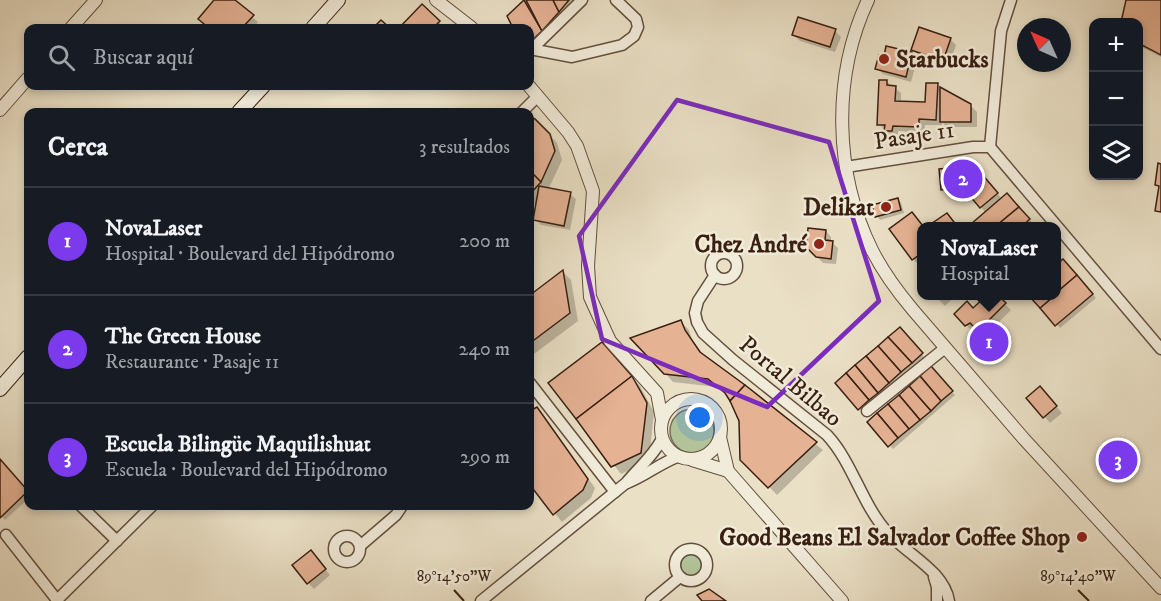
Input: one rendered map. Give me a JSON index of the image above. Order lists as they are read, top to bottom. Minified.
{"streets":{"street":["Pasaje 11","Portal Bilbao"]},"places":["Starbucks","Delikat","Chez André","Good Beans El Salvador Coffee Shop"],"north":"top left","page":{"map_buttons":["+","−"],"search":"Buscar aquí","heading":["Cerca","3 resultados"],"pins":["2","1","3"],"list":[{"mark":"1","name":"NovaLaser","note":"Hospital · Boulevard del Hipódromo","value":"200 m"},{"mark":"2","name":"The Green House","note":"Restaurante · Pasaje 11","value":"240 m"},{"mark":"3","name":"Escuela Bilingüe Maquilishuat","note":"Escuela · Boulevard del Hipódromo","value":"290 m"}],"popup":["NovaLaser","Hospital"]},"coordinates":["89°14'50\"W","89°14'40\"W"]}
